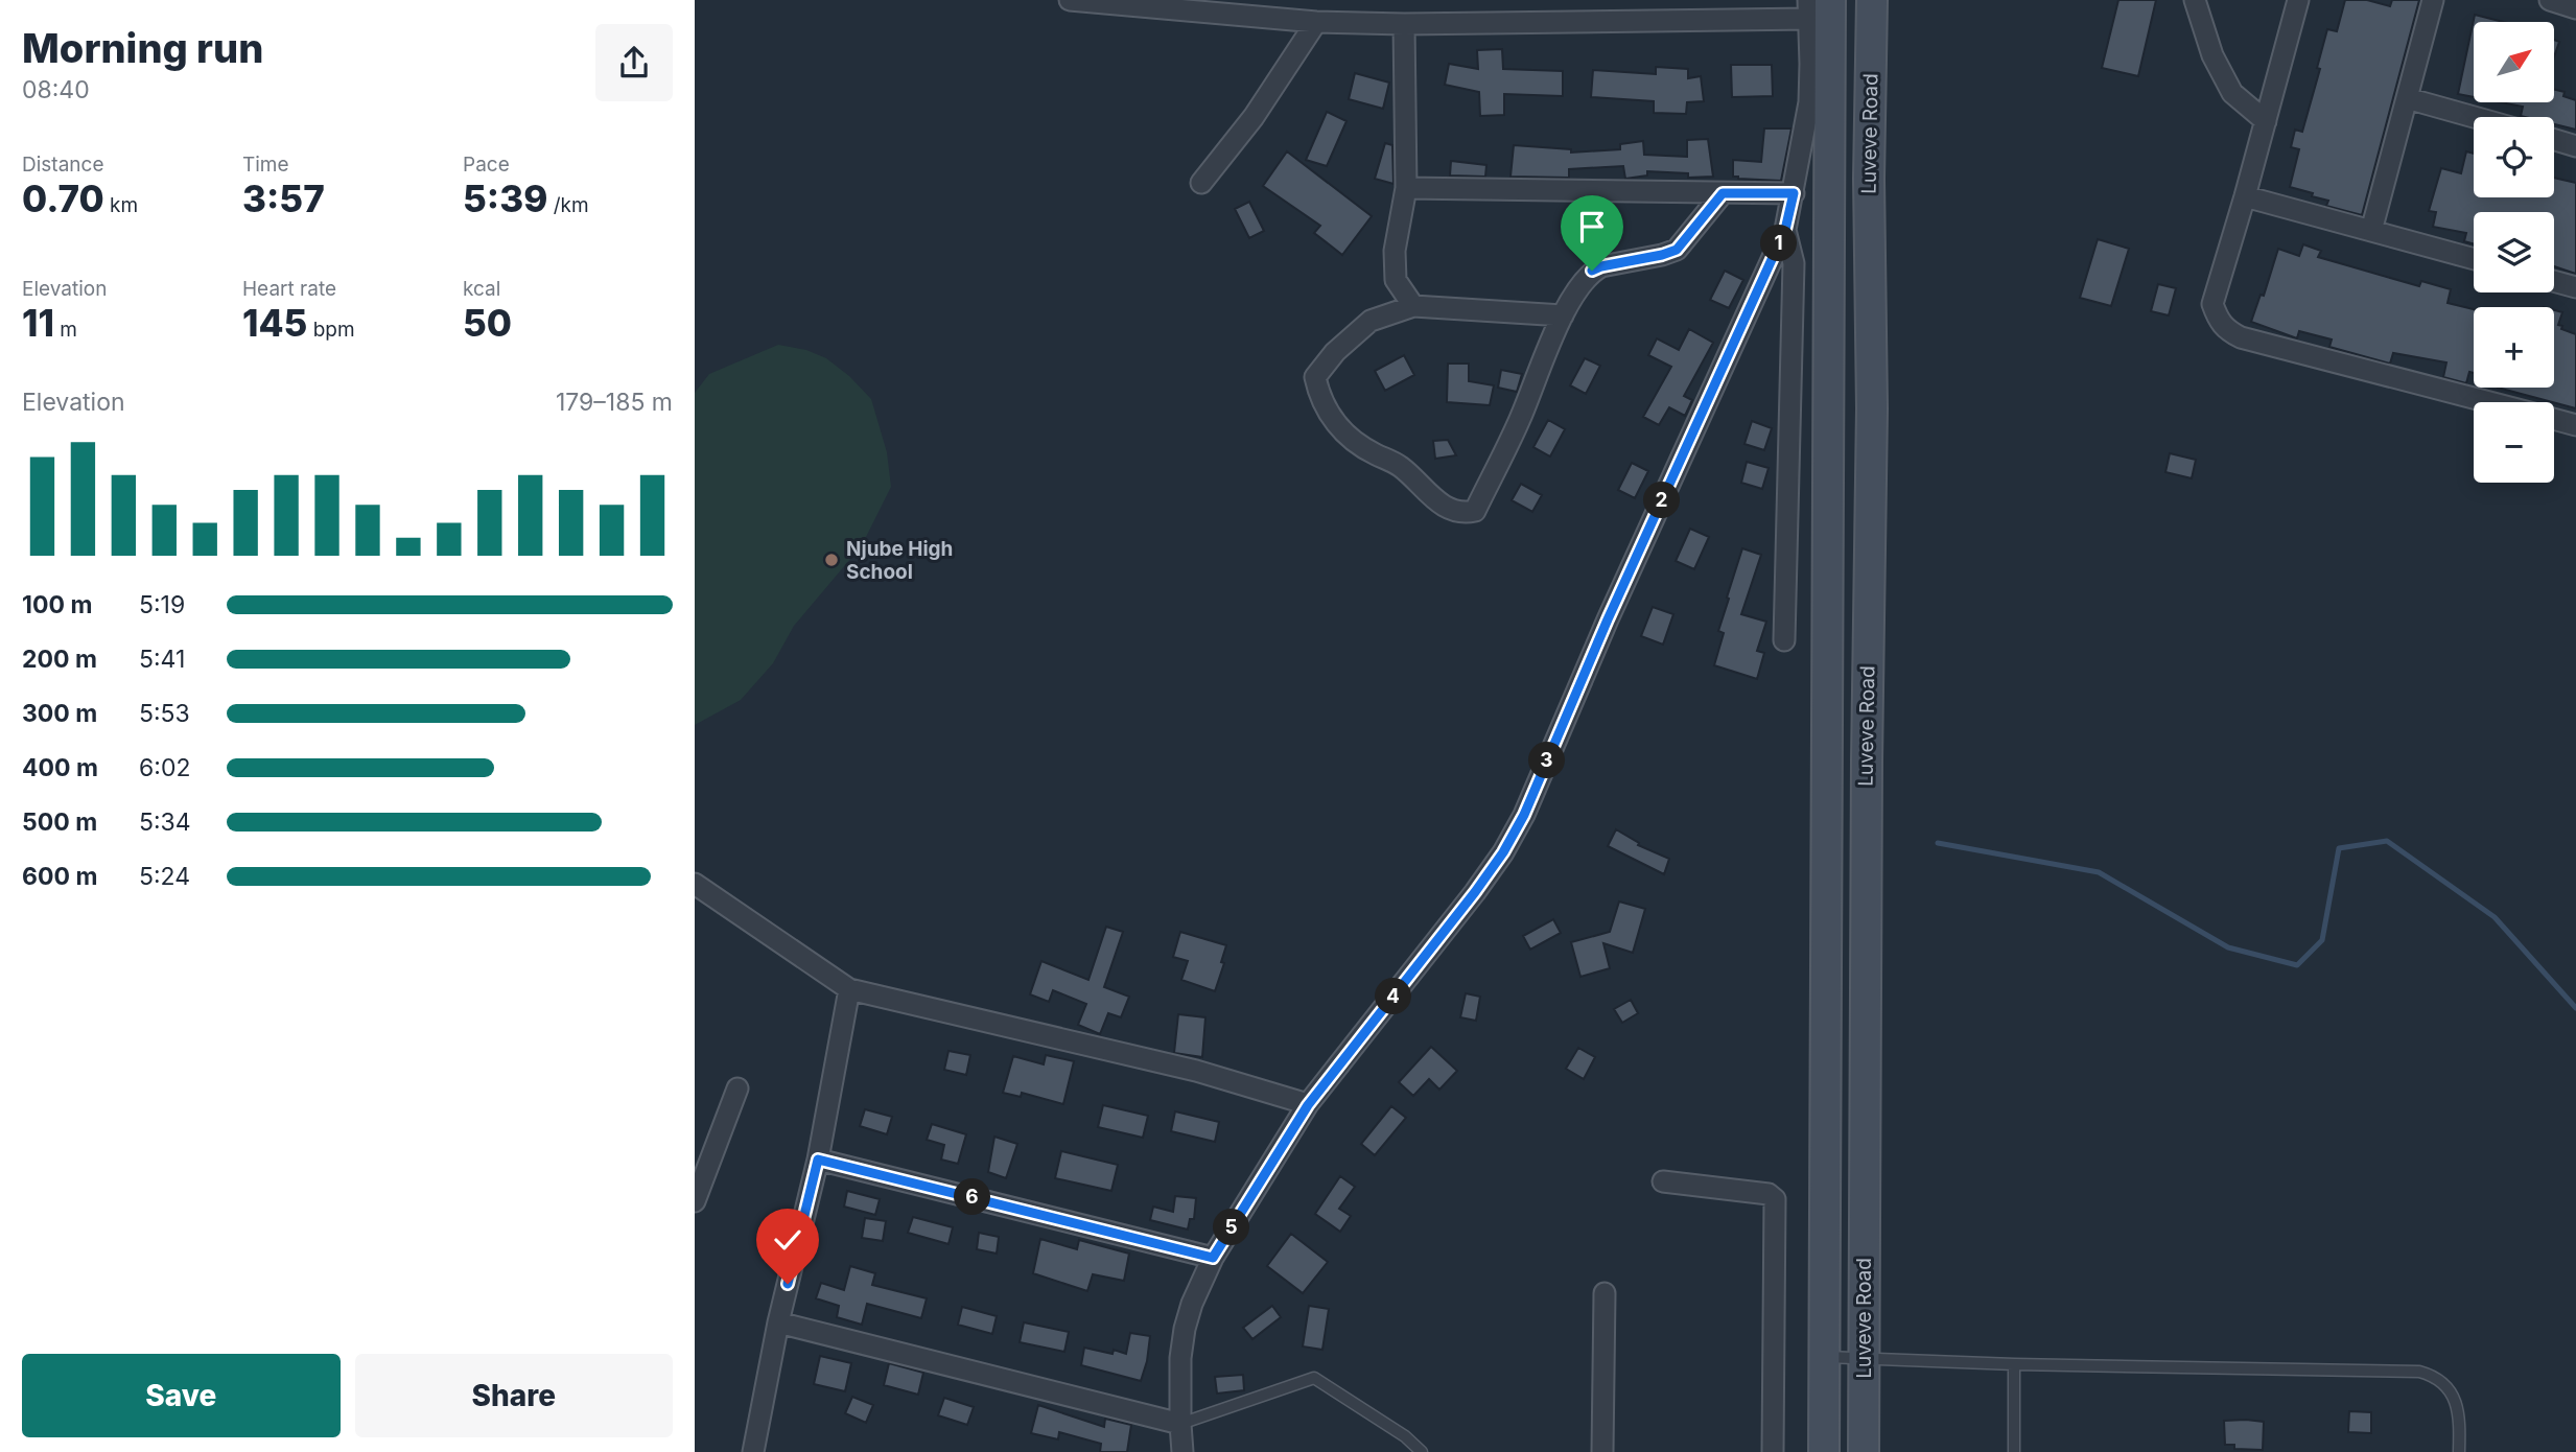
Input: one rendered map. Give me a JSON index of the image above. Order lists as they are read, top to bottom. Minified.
{"streets":{"street":["Luveve Road"]},"places":["Njube High School"],"north":"top right","page":{"heading":["Morning run","08:40"],"map_buttons":["+","−"],"stats":[["Distance","0.70 km"],["Time","3:57"],["Pace","5:39 /km"],["Elevation","11 m"],["Heart rate","145 bpm"],["kcal","50"]],"pins":["1","2","3","4","6","5"],"chart":["Elevation","179–185 m"],"list":[{"name":"100 m","note":"5:19"},{"name":"200 m","note":"5:41"},{"name":"300 m","note":"5:53"},{"name":"400 m","note":"6:02"},{"name":"500 m","note":"5:34"},{"name":"600 m","note":"5:24"}],"buttons":["Save","Share"]}}
